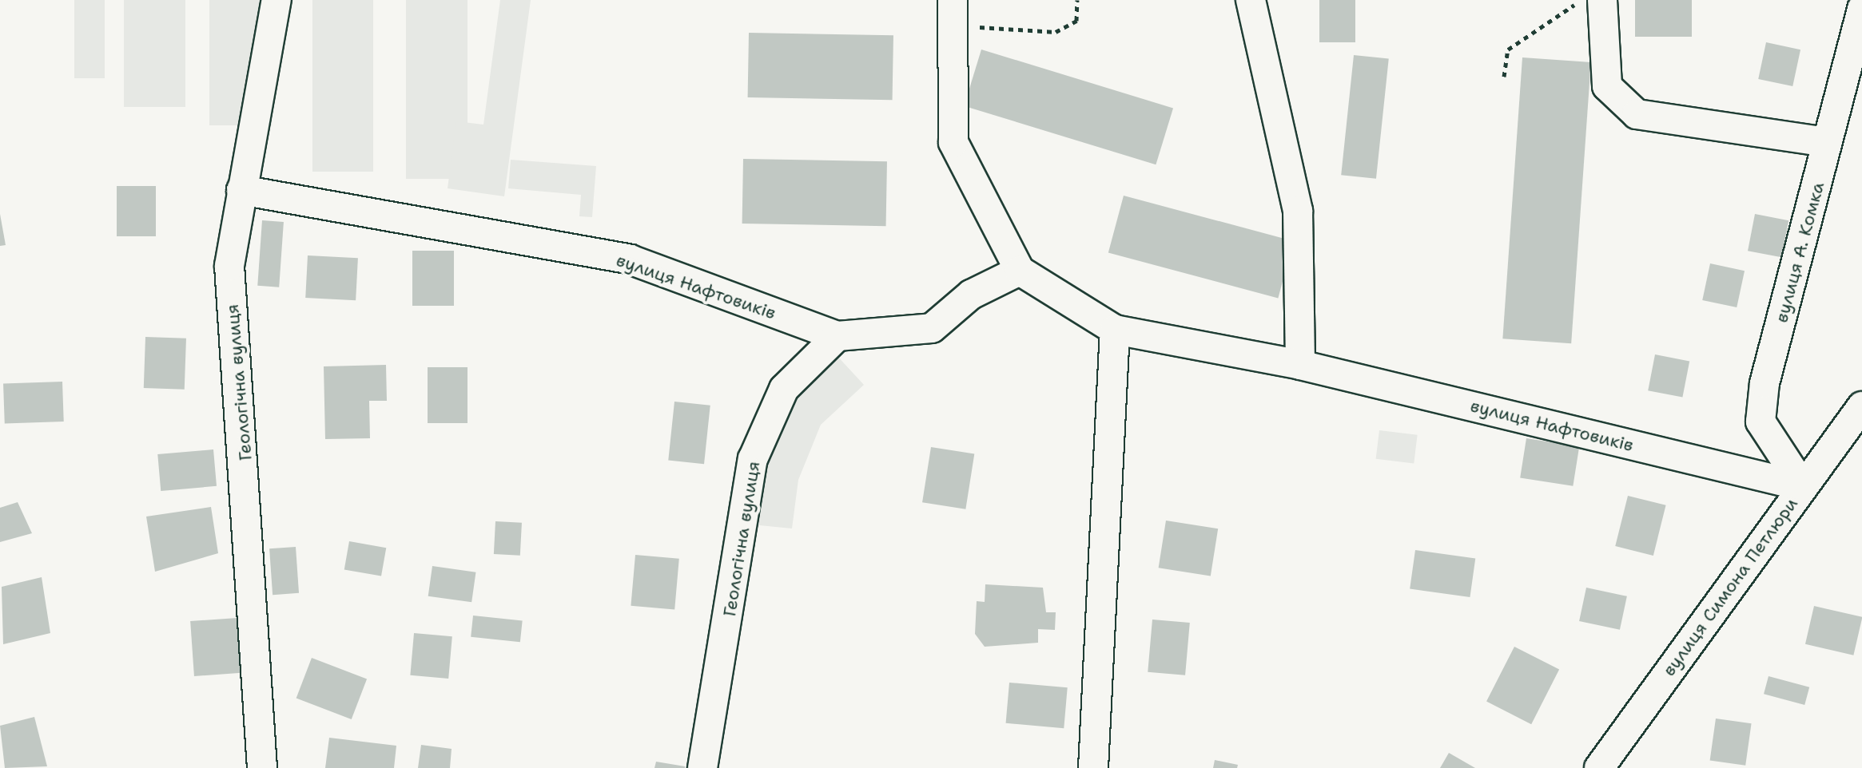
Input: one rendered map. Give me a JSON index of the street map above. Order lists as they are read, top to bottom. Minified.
{"streets":{"street":["вулиця А. Комка","вулиця Нафтовиків","Геологічна вулиця","вулиця Симона Петлюри"]},"crossings":[["вулиця А. Комка","вулиця Нафтовиків"],["вулиця А. Комка","вулиця Симона Петлюри"],["вулиця Нафтовиків","Геологічна вулиця"],["вулиця Нафтовиків","вулиця Симона Петлюри"]]}
